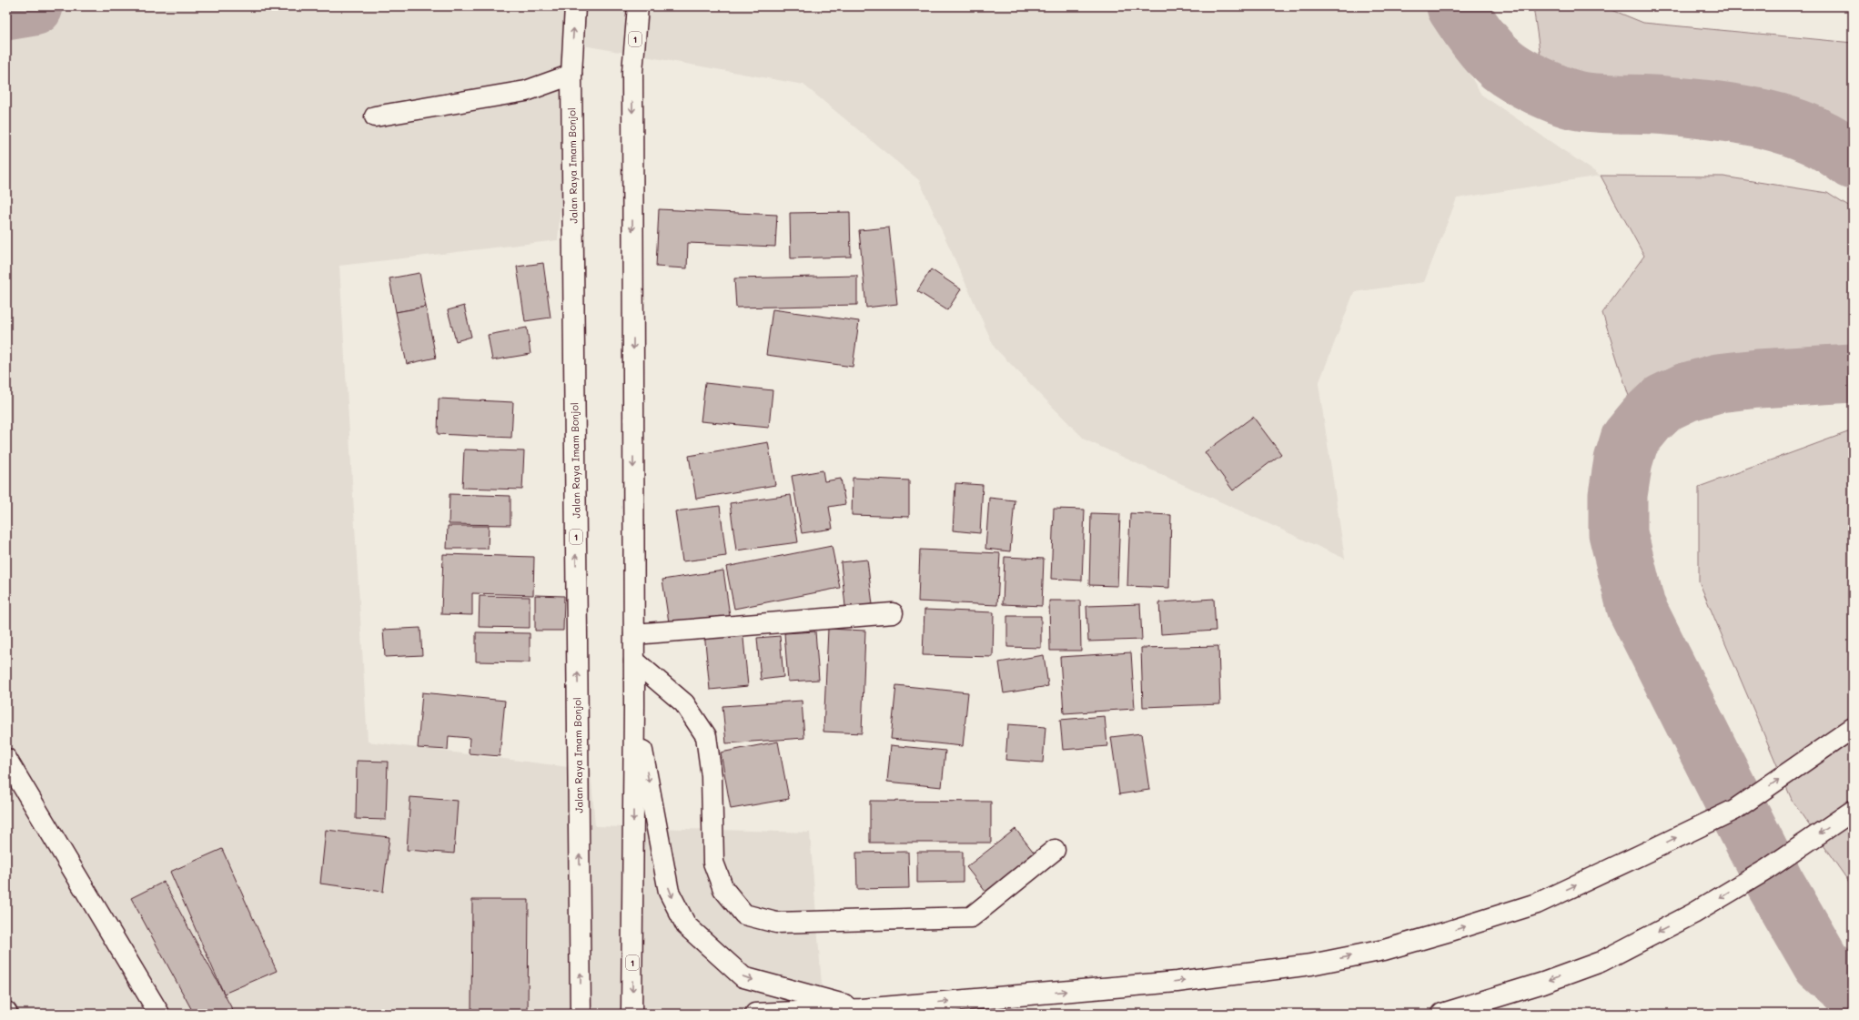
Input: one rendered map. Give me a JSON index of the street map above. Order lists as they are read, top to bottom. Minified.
{"streets":{"main road":["1","Jalan Raya Imam Bonjol"]},"crossings":[["1","Jalan Raya Imam Bonjol"]]}
